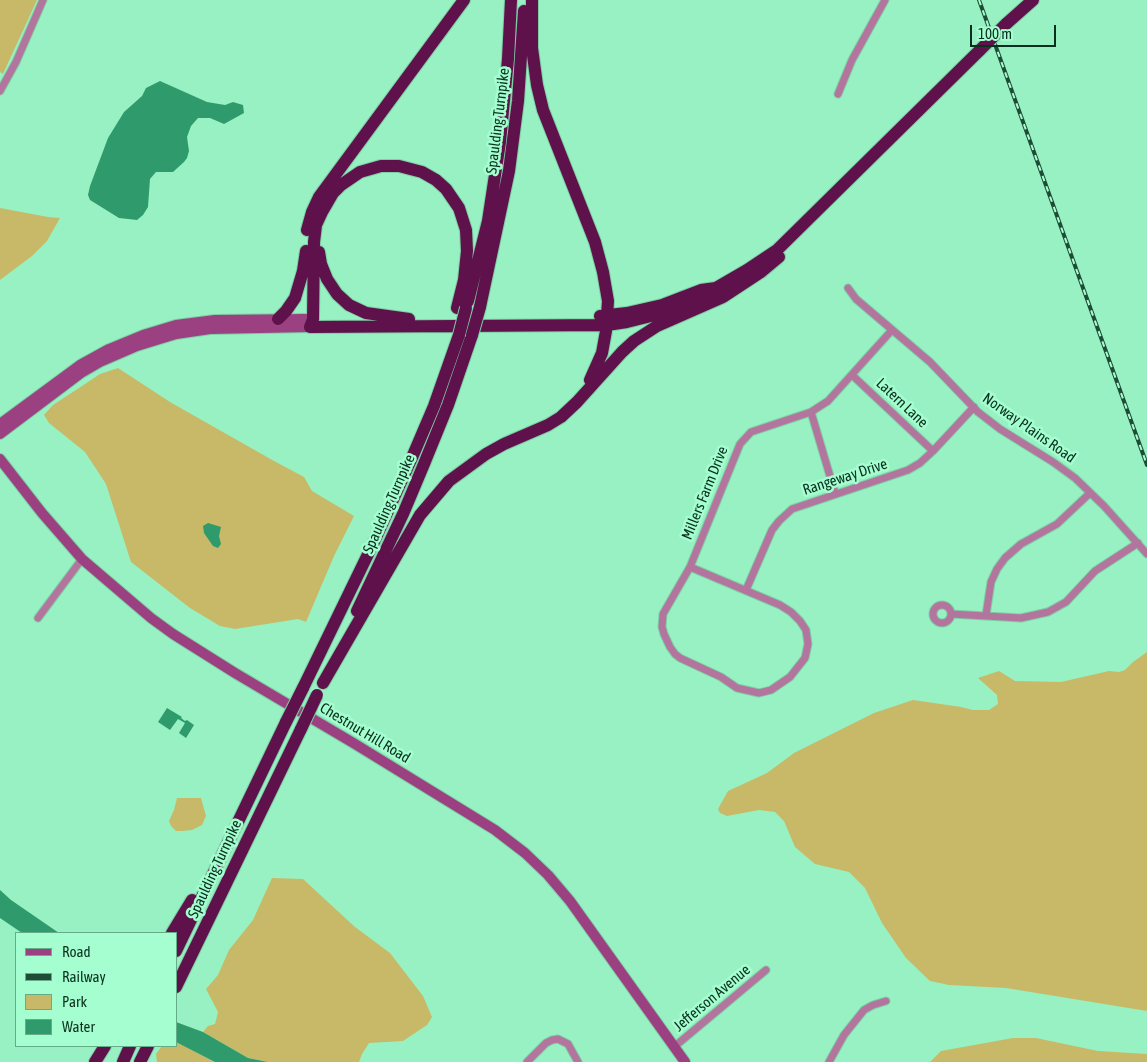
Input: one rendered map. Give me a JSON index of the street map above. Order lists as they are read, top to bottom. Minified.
{"streets":{"highway":["Spaulding Turnpike"],"street":["Latern Lane","Norway Plains Road","Rangeway Drive","Millers Farm Drive","Chestnut Hill Road","Jefferson Avenue"]},"crossings":[["Latern Lane","Rangeway Drive"],["Latern Lane","Millers Farm Drive"],["Norway Plains Road","Rangeway Drive"],["Norway Plains Road","Millers Farm Drive"],["Rangeway Drive","Millers Farm Drive"],["Chestnut Hill Road","Jefferson Avenue"]],"legend":["Road","Railway","Park","Water"],"scale_bar":"100 m"}
